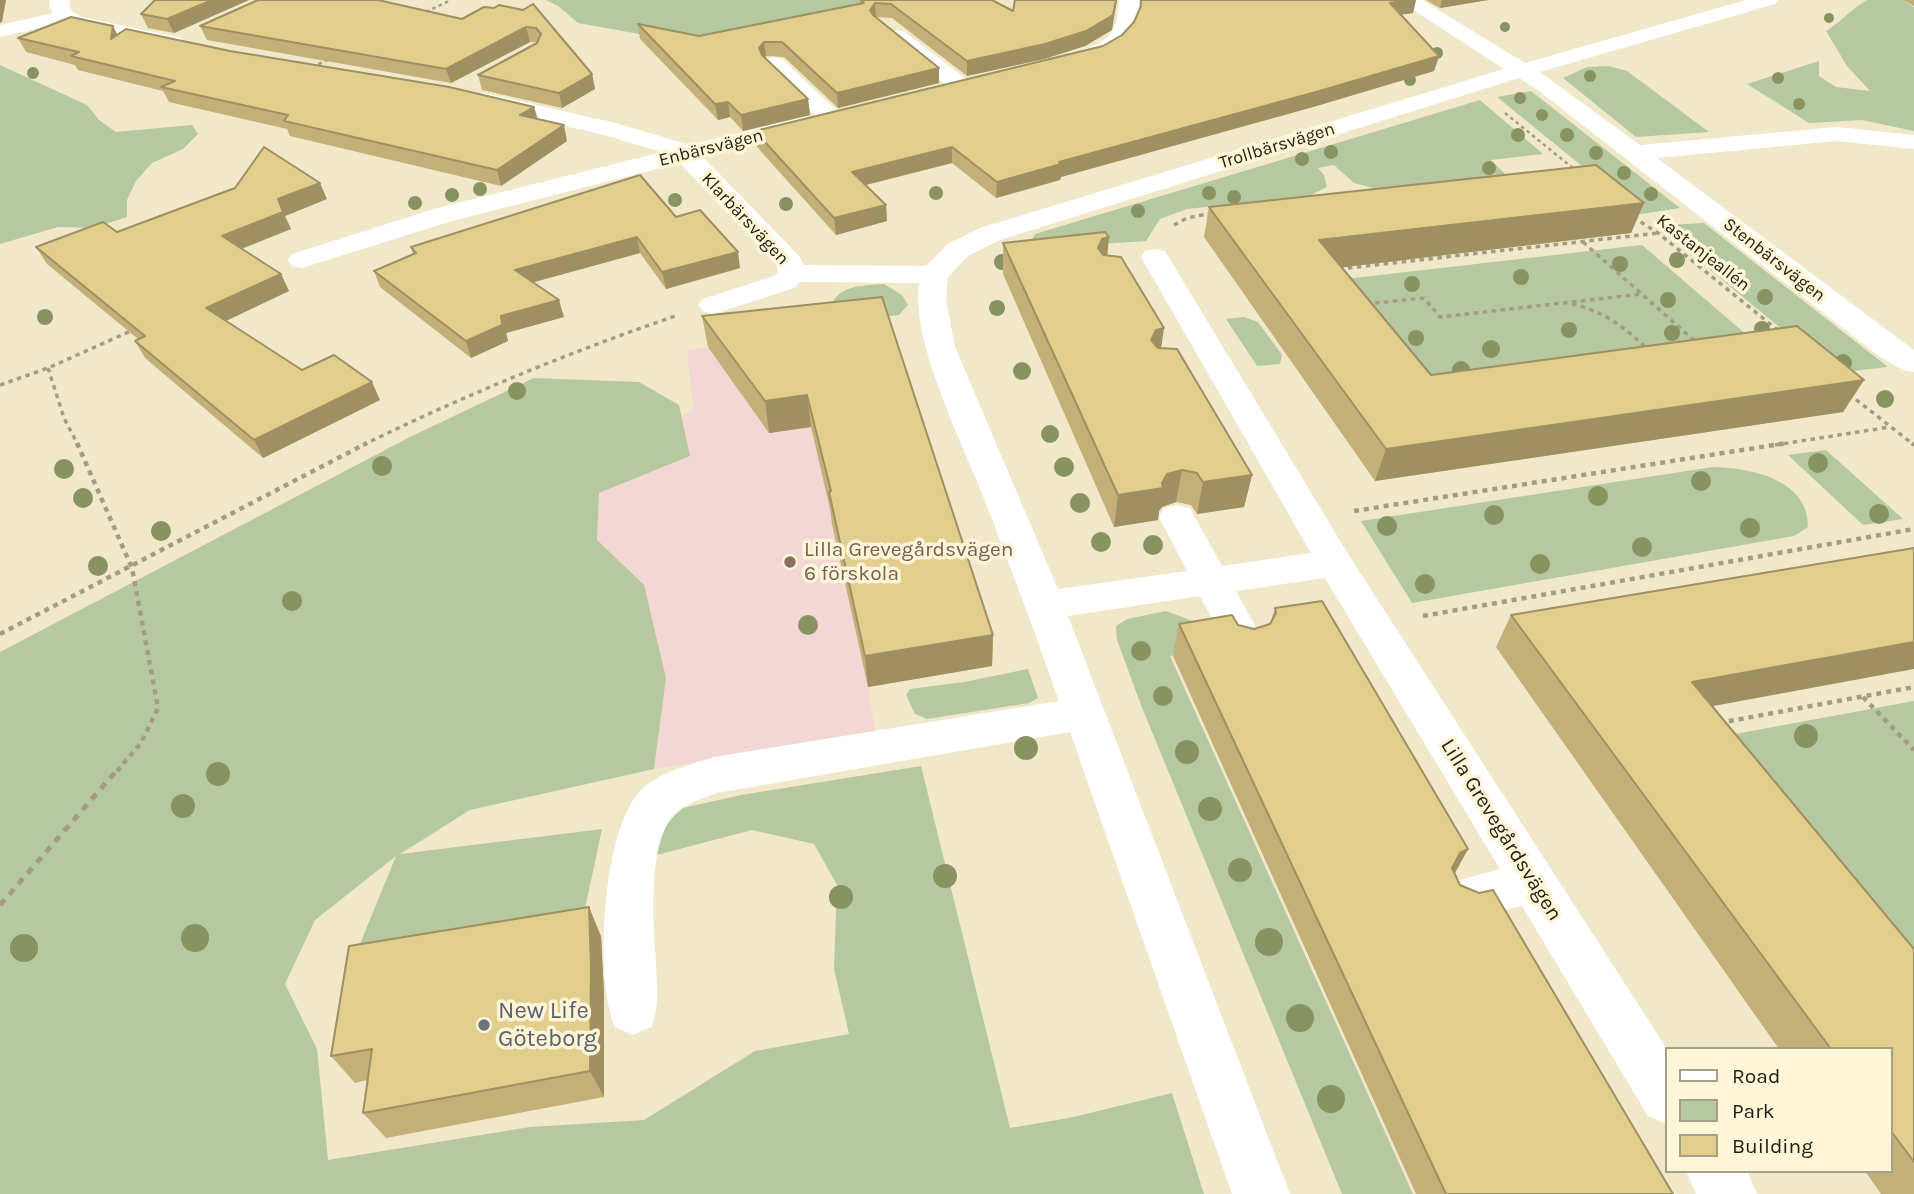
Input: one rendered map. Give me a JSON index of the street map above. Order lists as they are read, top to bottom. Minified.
{"streets":{"street":["Trollbärsvägen","Enbärsvägen","Klarbärsvägen","Stenbärsvägen","Lilla Grevegårdsvägen"],"path":["Kastanjeallén"]},"crossings":[["Trollbärsvägen","Stenbärsvägen"],["Enbärsvägen","Klarbärsvägen"]],"places":["Lilla Grevegårdsvägen 6 förskola","New Life Göteborg"],"legend":["Road","Park","Building"]}
